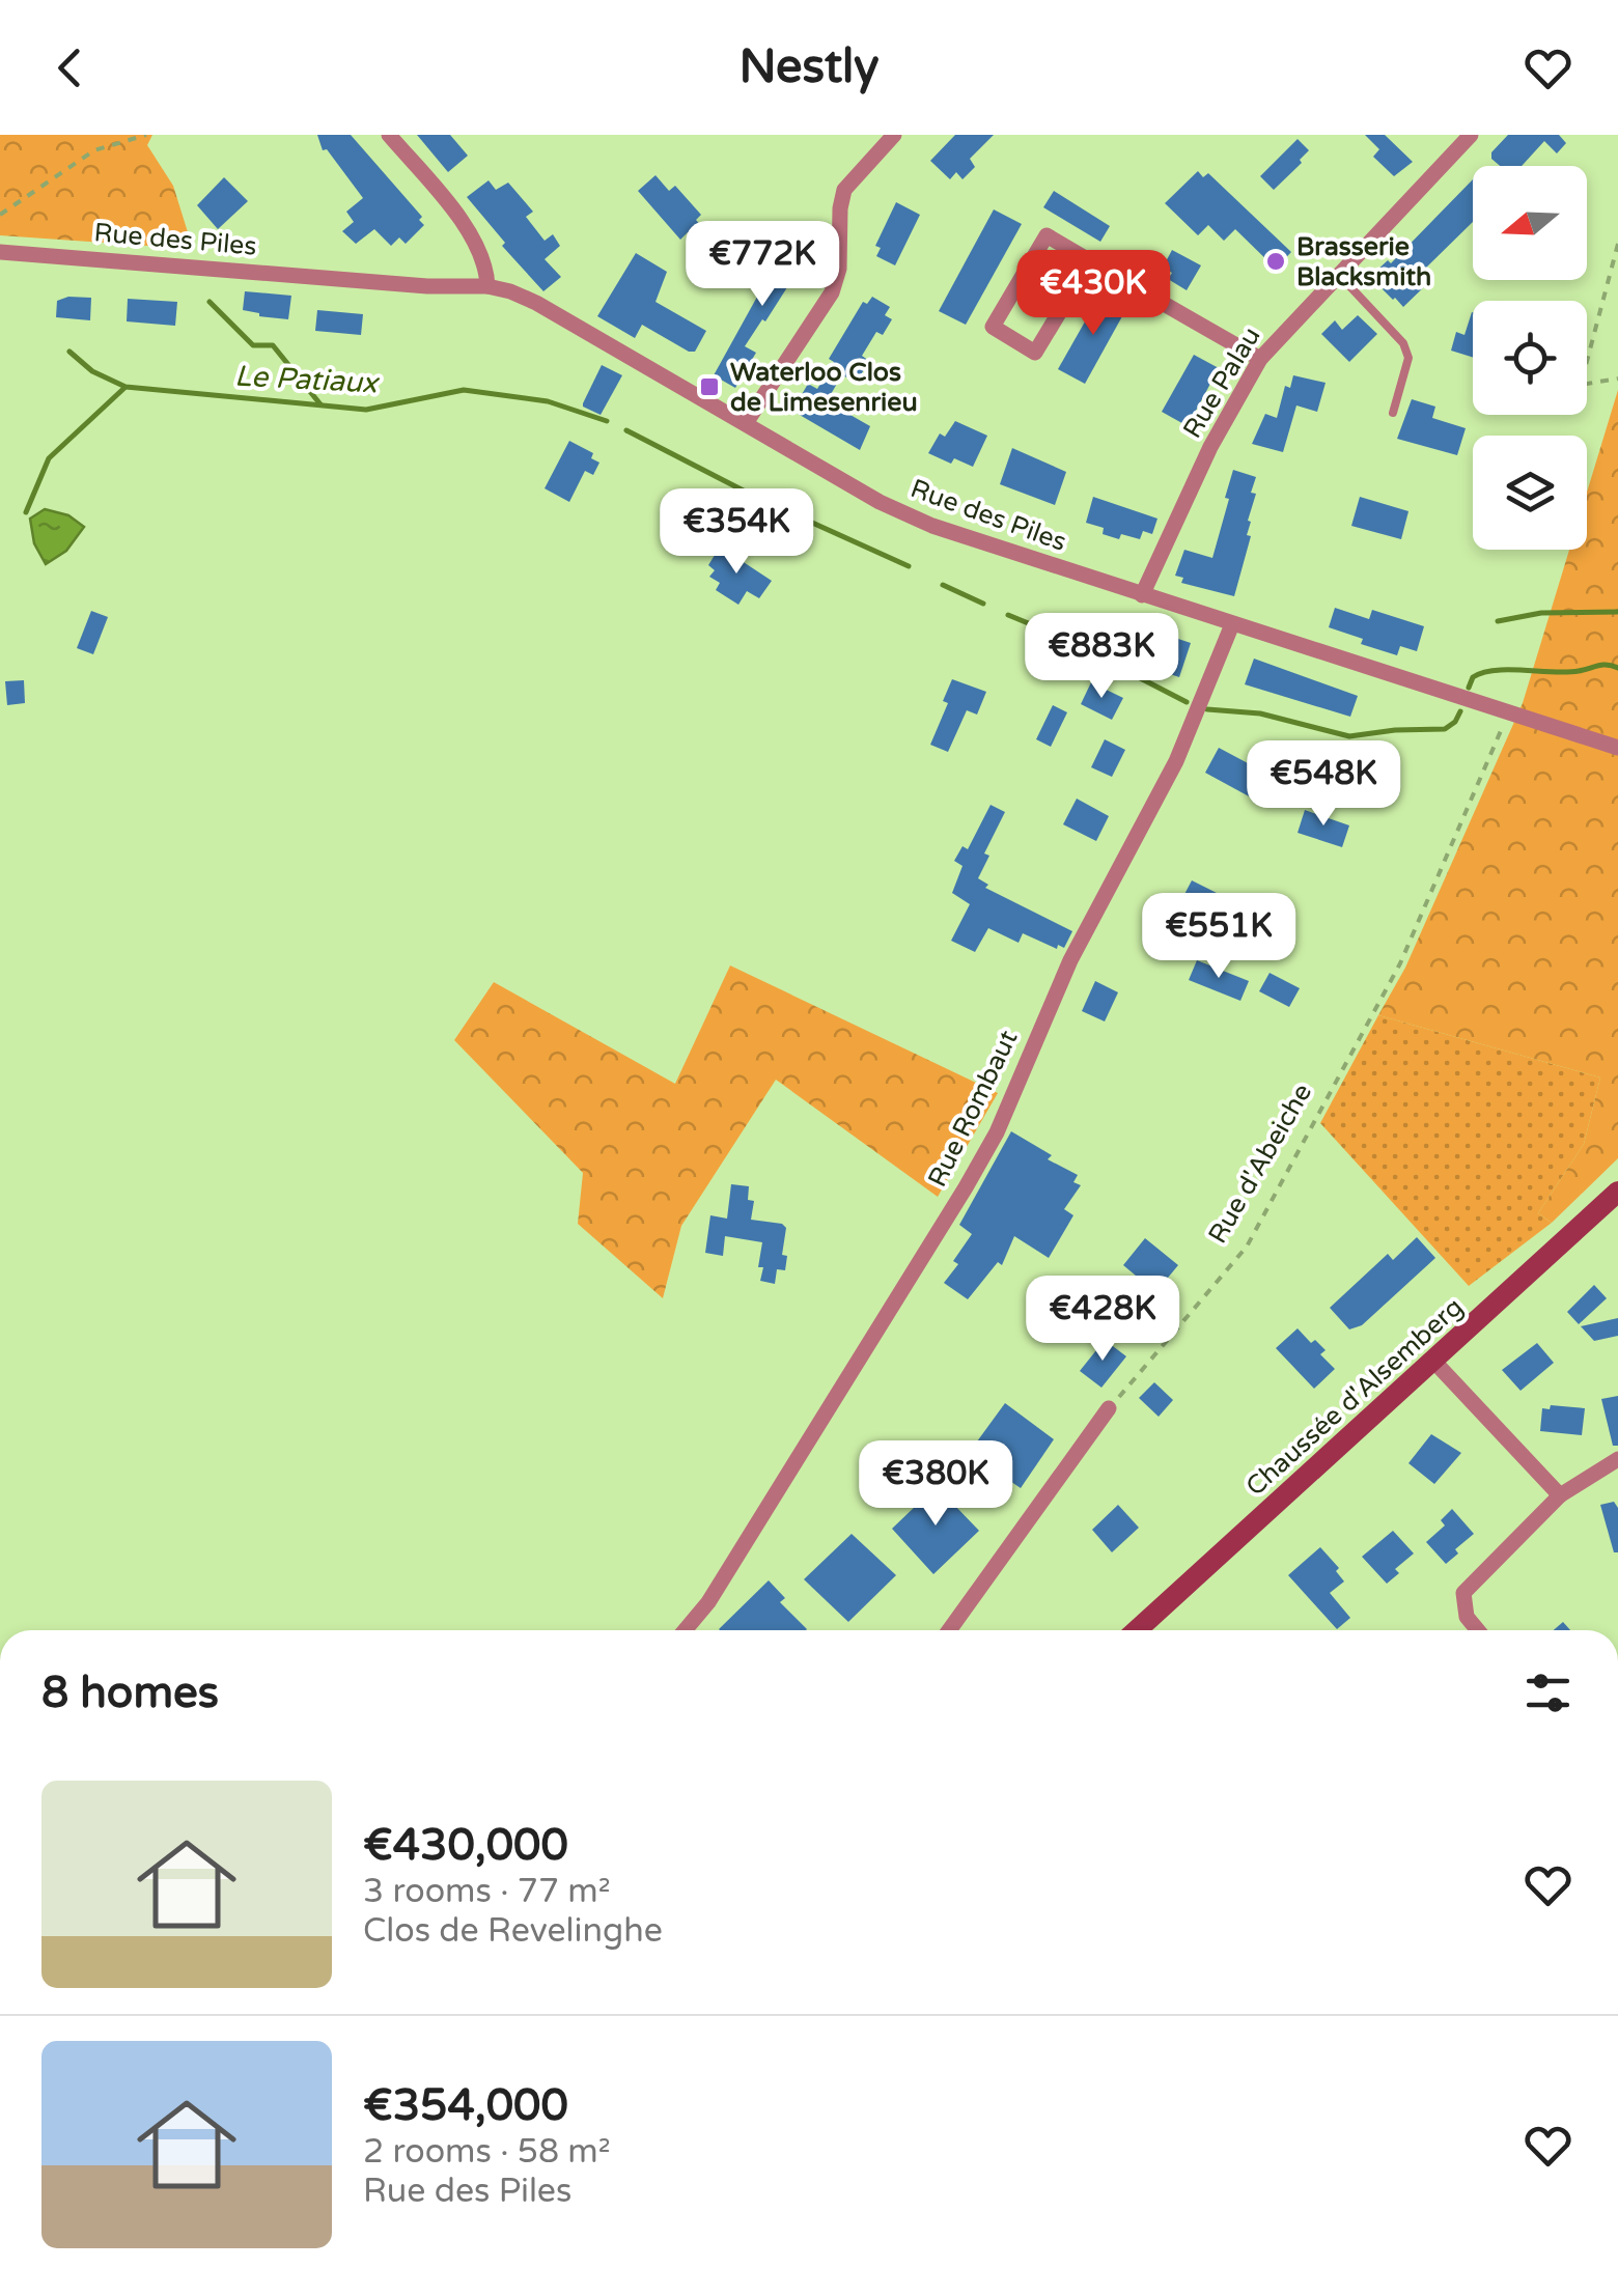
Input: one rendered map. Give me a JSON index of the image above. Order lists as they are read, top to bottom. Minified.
{"streets":{"main road":["Chaussée d'Alsemberg"],"street":["Rue des Piles","Rue Palau","Rue Rombaut"],"path":["Rue d'Abeiche"]},"crossings":[["Rue des Piles","Rue Palau"],["Rue des Piles","Rue Rombaut"],["Rue des Piles","Rue d'Abeiche"]],"water":["Le Patiaux"],"places":{"other":["Brasserie Blacksmith"],"transit":["Waterloo Clos de Limesenrieu"]},"north":"left","page":{"header":"Nestly","price":["€772K","€430K","€354K","€883K","€548K","€551K","€428K","€380K"],"heading":"8 homes","list":[{"name":"€430,000","note":"3 rooms · 77 m² · Clos de Revelinghe"},{"name":"€354,000","note":"2 rooms · 58 m² · Rue des Piles"}]}}
